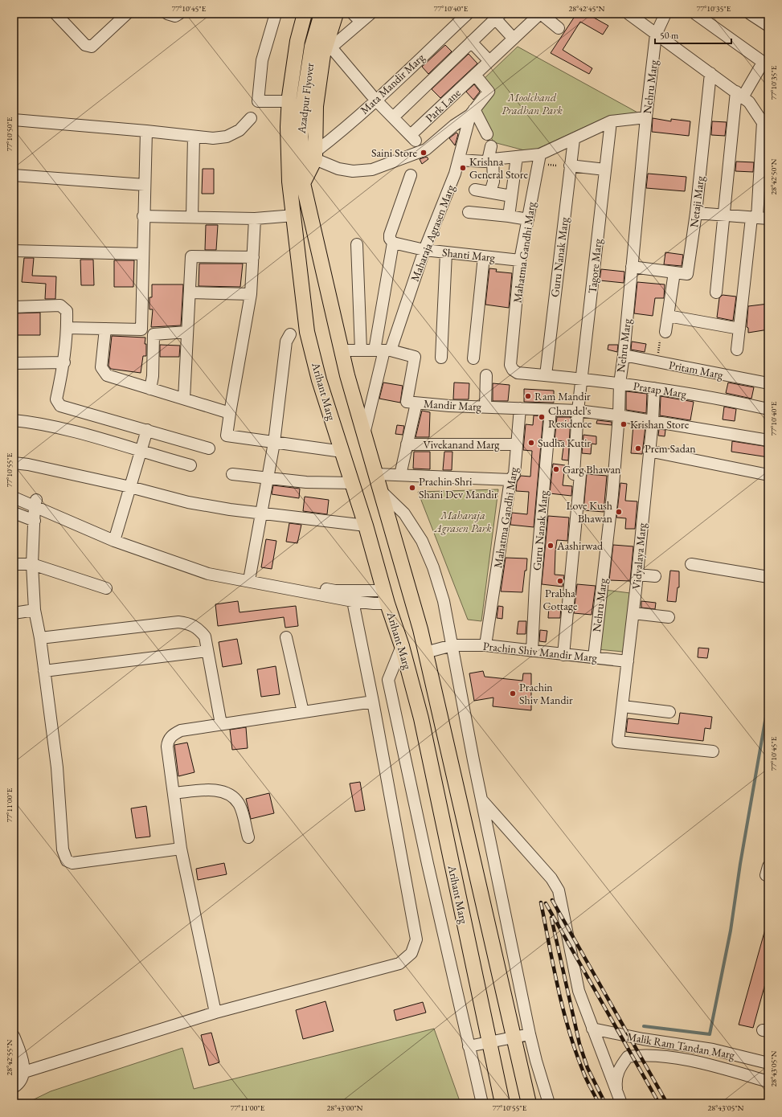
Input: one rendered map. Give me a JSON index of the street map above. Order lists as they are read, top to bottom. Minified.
{"streets":{"main road":["Azadpur Flyover","Arihant Marg"],"street":["Mata Mandir Marg","Nehru Marg","Park Lane","Netaji Marg","Maharaja Agrasen Marg","Mahatma Gandhi Marg","Shanti Marg","Guru Nanak Marg","Tagore Marg","Pritam Marg","Pratap Marg","Mandir Marg","Vivekanand Marg","Vidyalaya Marg","Prachin Shiv Mandir Marg","Malik Ram Tandan Marg"]},"crossings":[["Nehru Marg","Netaji Marg"],["Nehru Marg","Pritam Marg"],["Nehru Marg","Pratap Marg"],["Nehru Marg","Mandir Marg"],["Nehru Marg","Prachin Shiv Mandir Marg"],["Azadpur Flyover","Arihant Marg"],["Maharaja Agrasen Marg","Shanti Marg"],["Maharaja Agrasen Marg","Mandir Marg"],["Mahatma Gandhi Marg","Shanti Marg"],["Mahatma Gandhi Marg","Pratap Marg"],["Mahatma Gandhi Marg","Mandir Marg"],["Mahatma Gandhi Marg","Vivekanand Marg"],["Mahatma Gandhi Marg","Prachin Shiv Mandir Marg"],["Guru Nanak Marg","Pratap Marg"],["Guru Nanak Marg","Mandir Marg"],["Guru Nanak Marg","Prachin Shiv Mandir Marg"],["Tagore Marg","Pratap Marg"],["Tagore Marg","Mandir Marg"],["Tagore Marg","Prachin Shiv Mandir Marg"],["Pratap Marg","Vidyalaya Marg"],["Arihant Marg","Mandir Marg"],["Arihant Marg","Prachin Shiv Mandir Marg"],["Mandir Marg","Vidyalaya Marg"],["Vidyalaya Marg","Prachin Shiv Mandir Marg"]],"parks":["Moolchand Pradhan Park","Maharaja Agrasen Park"],"places":["Saini Store","Krishna General Store","Ram Mandir","Chandel's Residence","Krishan Store","Sudha Kutir","Prem Sadan","Garg Bhawan","Prachin Shri Shani Dev Mandir","Love Kush Bhawan","Aashirwad","Prabha Cottage","Prachin Shiv Mandir"],"scale_bar":"50 m","coordinates":["77°10'45\"E","77°10'40\"E","28°42'45\"N","77°10'35\"E","77°10'50\"E","28°42'50\"N","77°10'55\"E","77°11'00\"E","28°42'55\"N","28°43'05\"N","28°43'00\"N"]}
